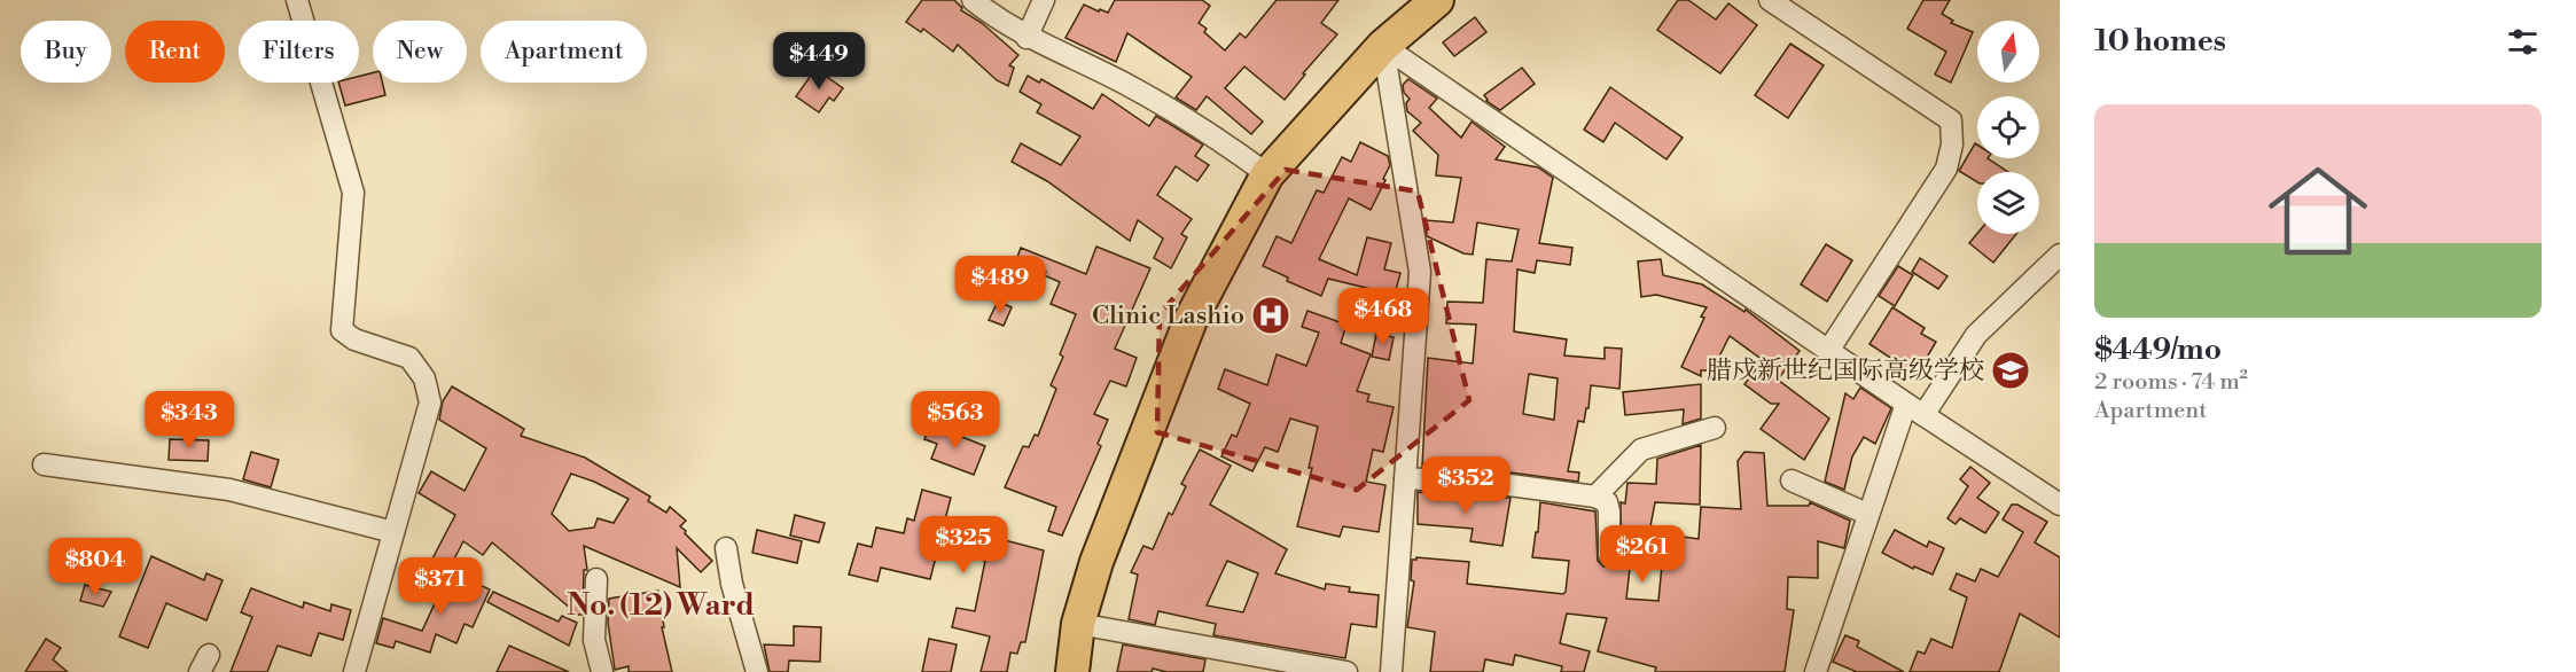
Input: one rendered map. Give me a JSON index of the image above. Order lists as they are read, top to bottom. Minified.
{"districts":["No. (12) Ward"],"places":{"hospital":["Clinic Lashio"],"school or university":["腊戍新世纪国际高级学校"]},"north":"top","page":{"heading":"10 homes","chip":["Buy","Rent","Filters","New","Apartment"],"price":["$449","$489","$468","$343","$563","$352","$325","$261","$804","$371"],"list":[{"name":"$449/mo","note":"2 rooms · 74 m² · Apartment"}]}}
